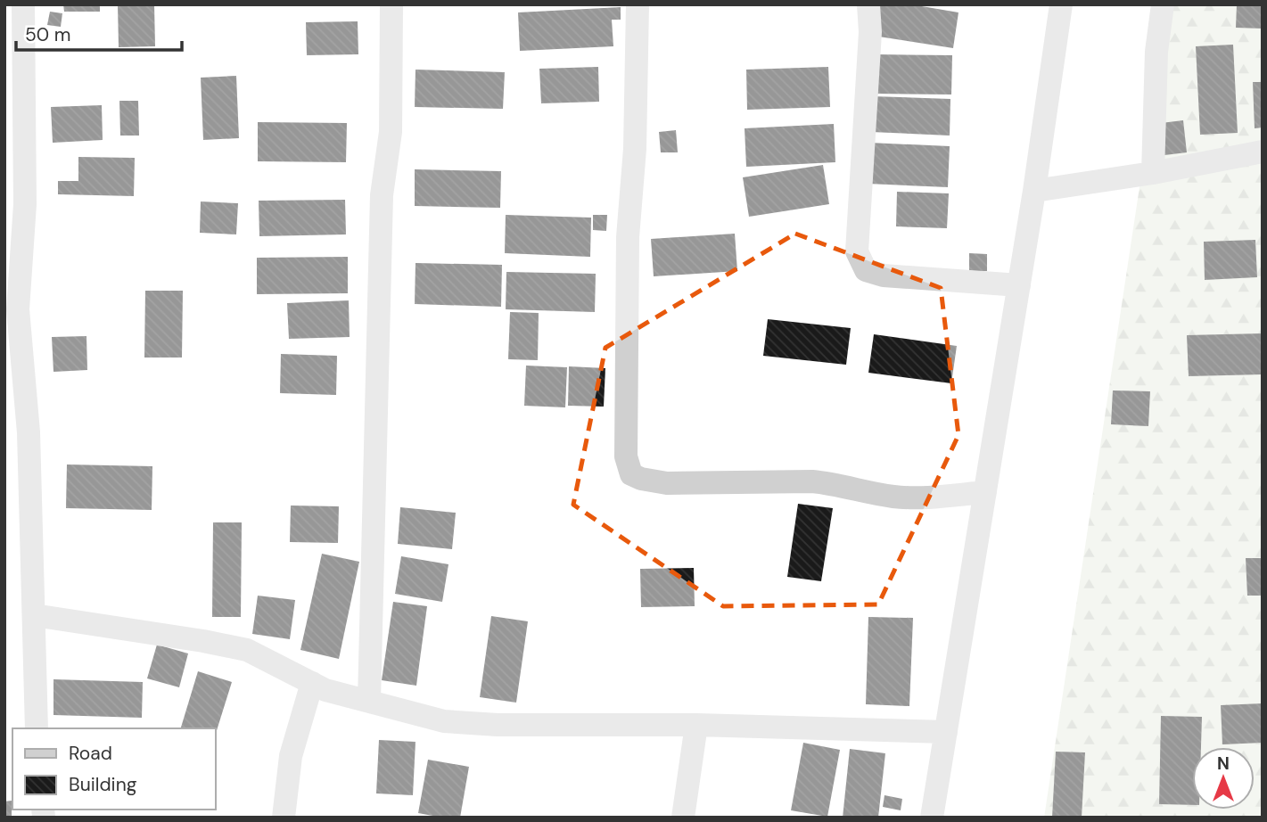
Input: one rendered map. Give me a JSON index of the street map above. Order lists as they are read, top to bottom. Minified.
{"legend":["Road","Building"],"scale_bar":"50 m","north":"top"}
